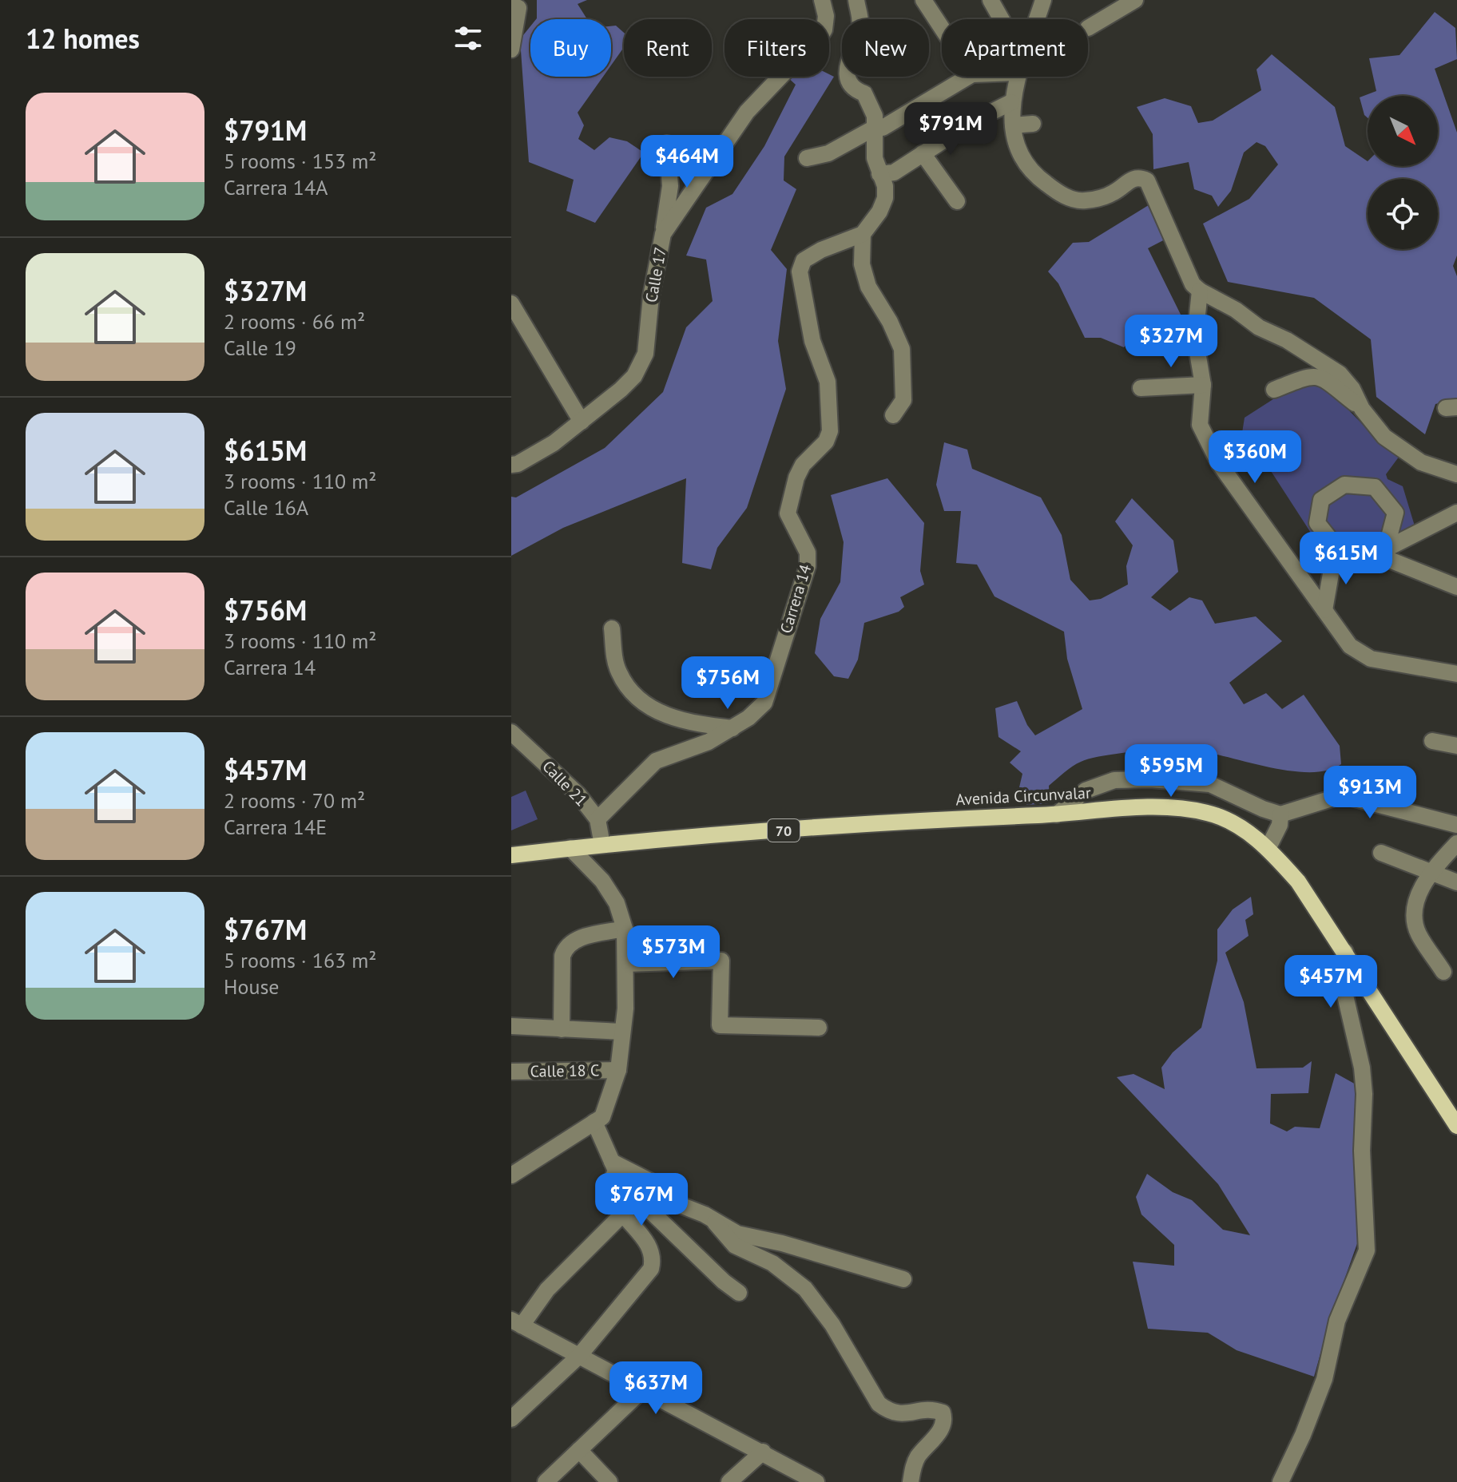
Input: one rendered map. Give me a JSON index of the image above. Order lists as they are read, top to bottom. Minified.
{"streets":{"main road":["Avenida Circunvalar","70"],"street":["Calle 17","Carrera 14","Calle 21","Calle 18 C"]},"crossings":[["Carrera 14","Calle 21"],["Calle 21","Avenida Circunvalar"]],"north":"bottom right","page":{"heading":"12 homes","chip":["Buy","Rent","Filters","New","Apartment"],"list":[{"name":"$791M","note":"5 rooms · 153 m² · Carrera 14A"},{"name":"$327M","note":"2 rooms · 66 m² · Calle 19"},{"name":"$615M","note":"3 rooms · 110 m² · Calle 16A"},{"name":"$756M","note":"3 rooms · 110 m² · Carrera 14"},{"name":"$457M","note":"2 rooms · 70 m² · Carrera 14E"},{"name":"$767M","note":"5 rooms · 163 m² · House"}],"price":["$791M","$464M","$327M","$360M","$615M","$756M","$595M","$913M","$573M","$457M","$767M","$637M"]}}
